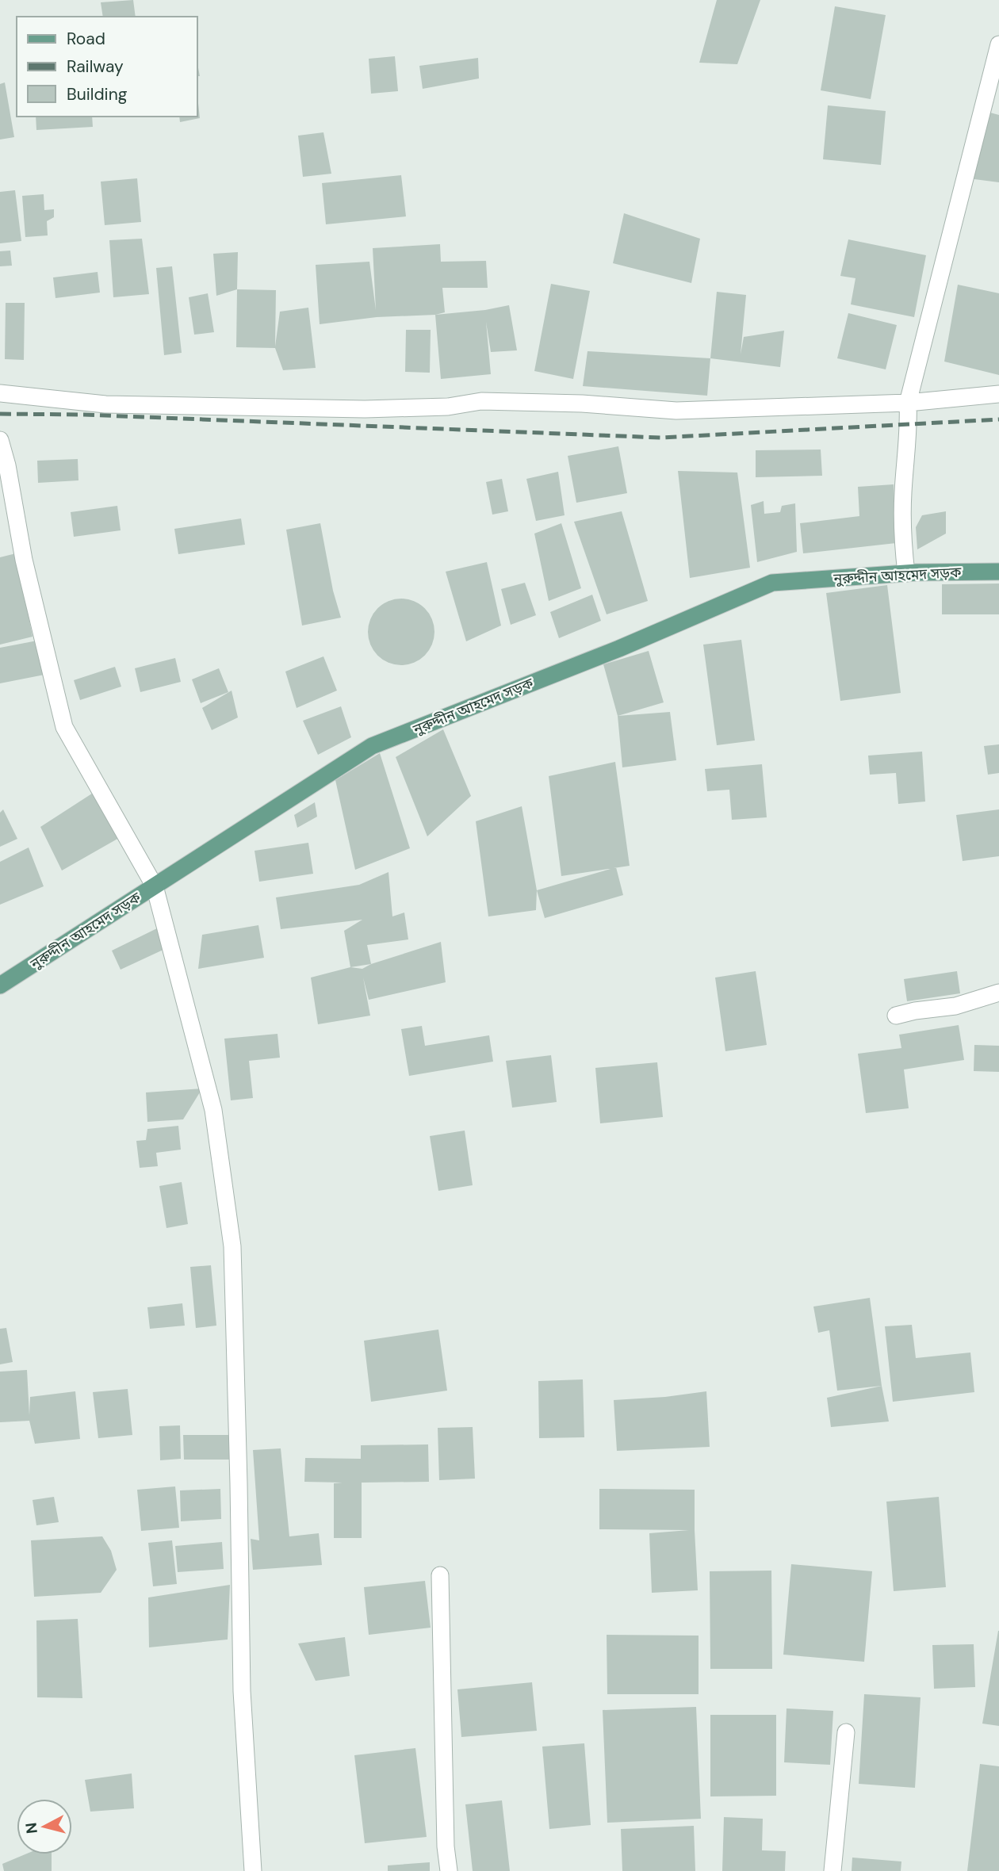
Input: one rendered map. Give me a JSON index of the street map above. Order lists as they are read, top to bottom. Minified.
{"streets":{"main road":["নুরুদ্দীন আহমেদ সড়ক"]},"legend":["Road","Railway","Building"],"north":"left"}
